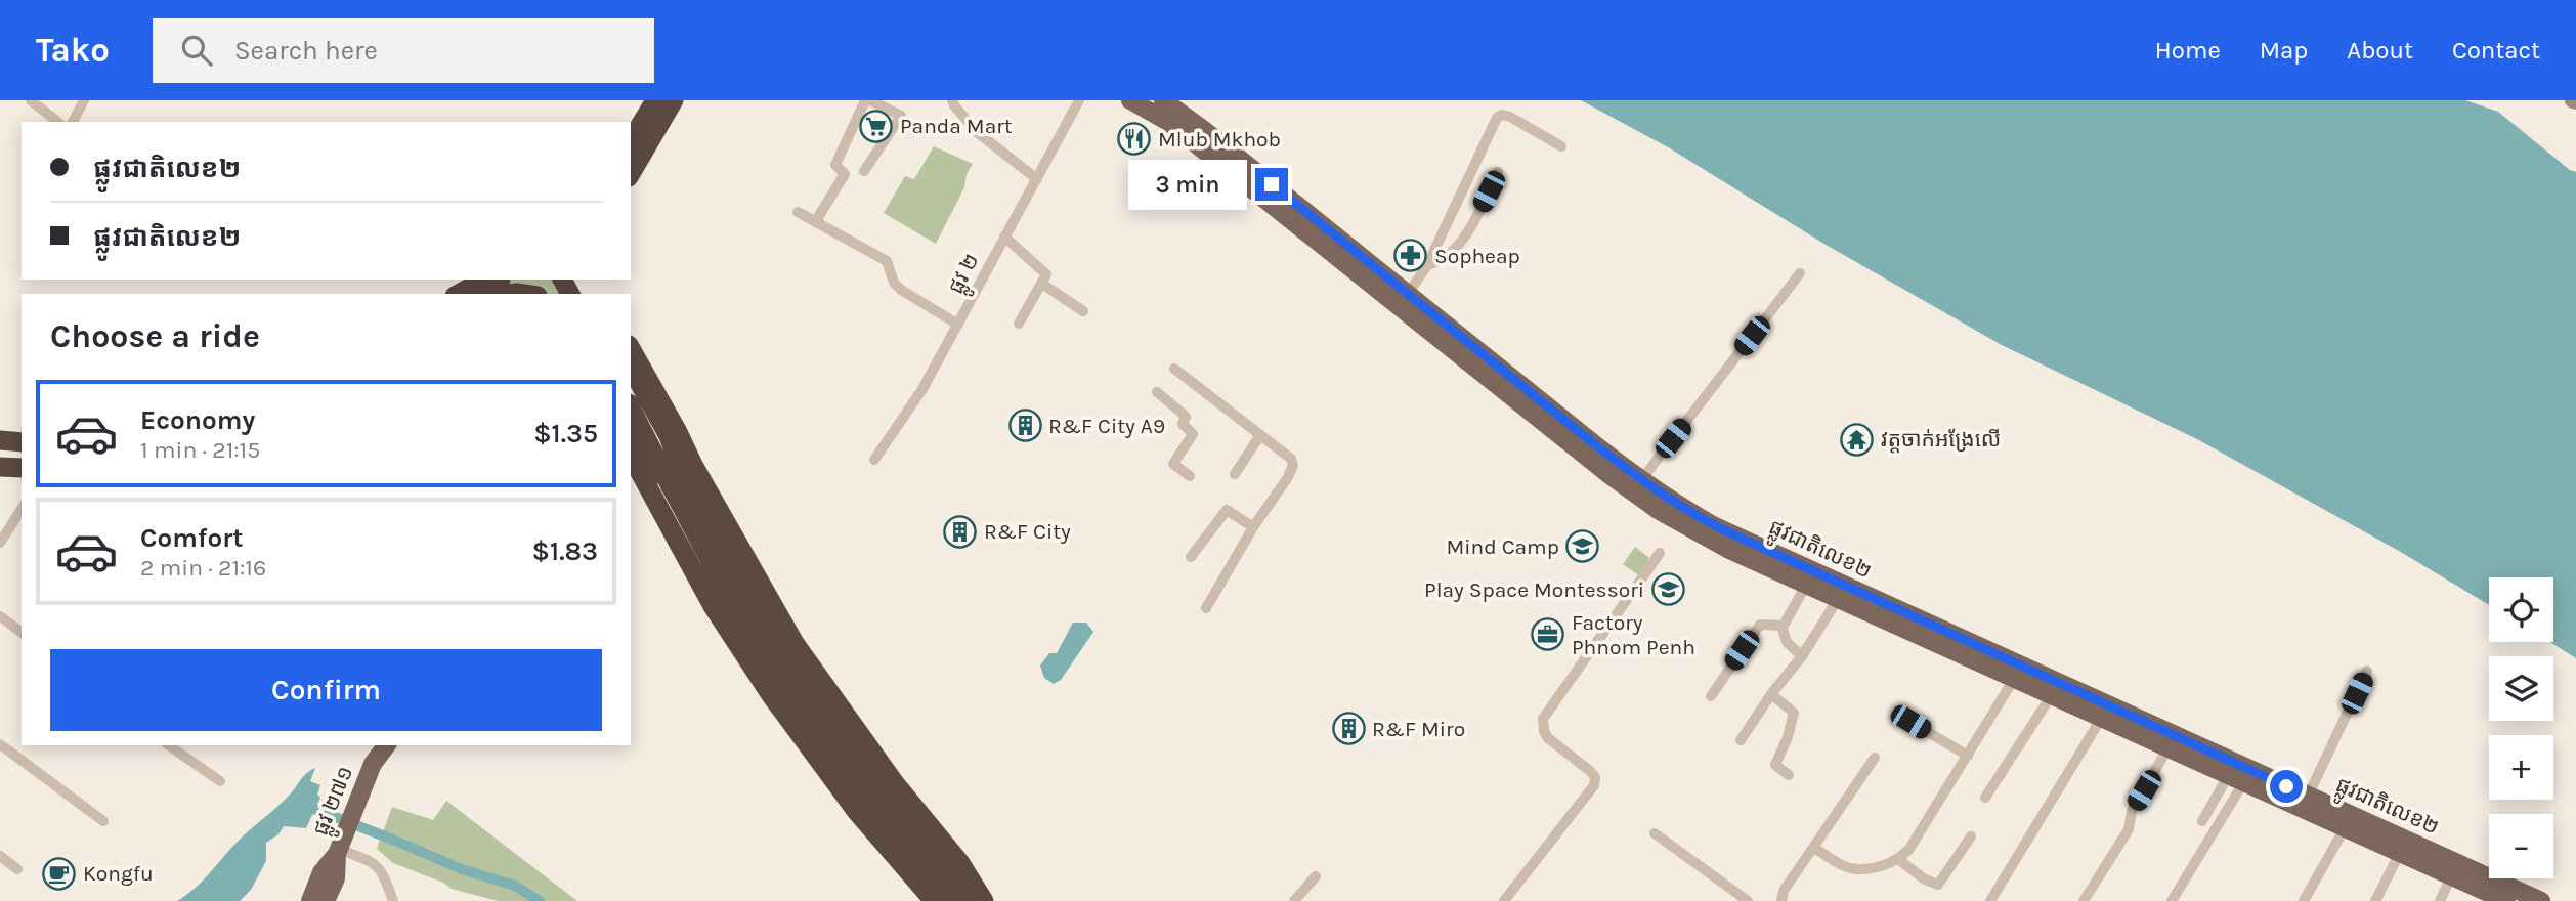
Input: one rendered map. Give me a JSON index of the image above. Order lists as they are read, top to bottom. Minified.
{"streets":{"main road":["ផ្លូវជាតិលេខ២","ផ្លូវ ២៧១"],"street":["ផ្លូវ ២"]},"places":{"supermarket":["Panda Mart"],"restaurant":["Mlub Mkhob"],"pharmacy":["Sopheap"],"building":["R&F City A9","R&F City","R&F Miro"],"temple":["វត្តចាក់អង្រែលើ"],"school or university":["Mind Camp","Play Space Montessori"],"office":["Factory Phnom Penh"],"cafe":["Kongfu"]},"page":{"header":"Tako","search":"Search here","nav":["Home","Map","About","Contact"],"banner":["ផ្លូវជាតិលេខ២","ផ្លូវជាតិលេខ២"],"bubble":"3 min","heading":"Choose a ride","list":[{"name":"Economy","note":"1 min · 21:15","value":"$1.35"},{"name":"Comfort","note":"2 min · 21:16","value":"$1.83"}],"map_buttons":["+","−"],"buttons":"Confirm"}}
